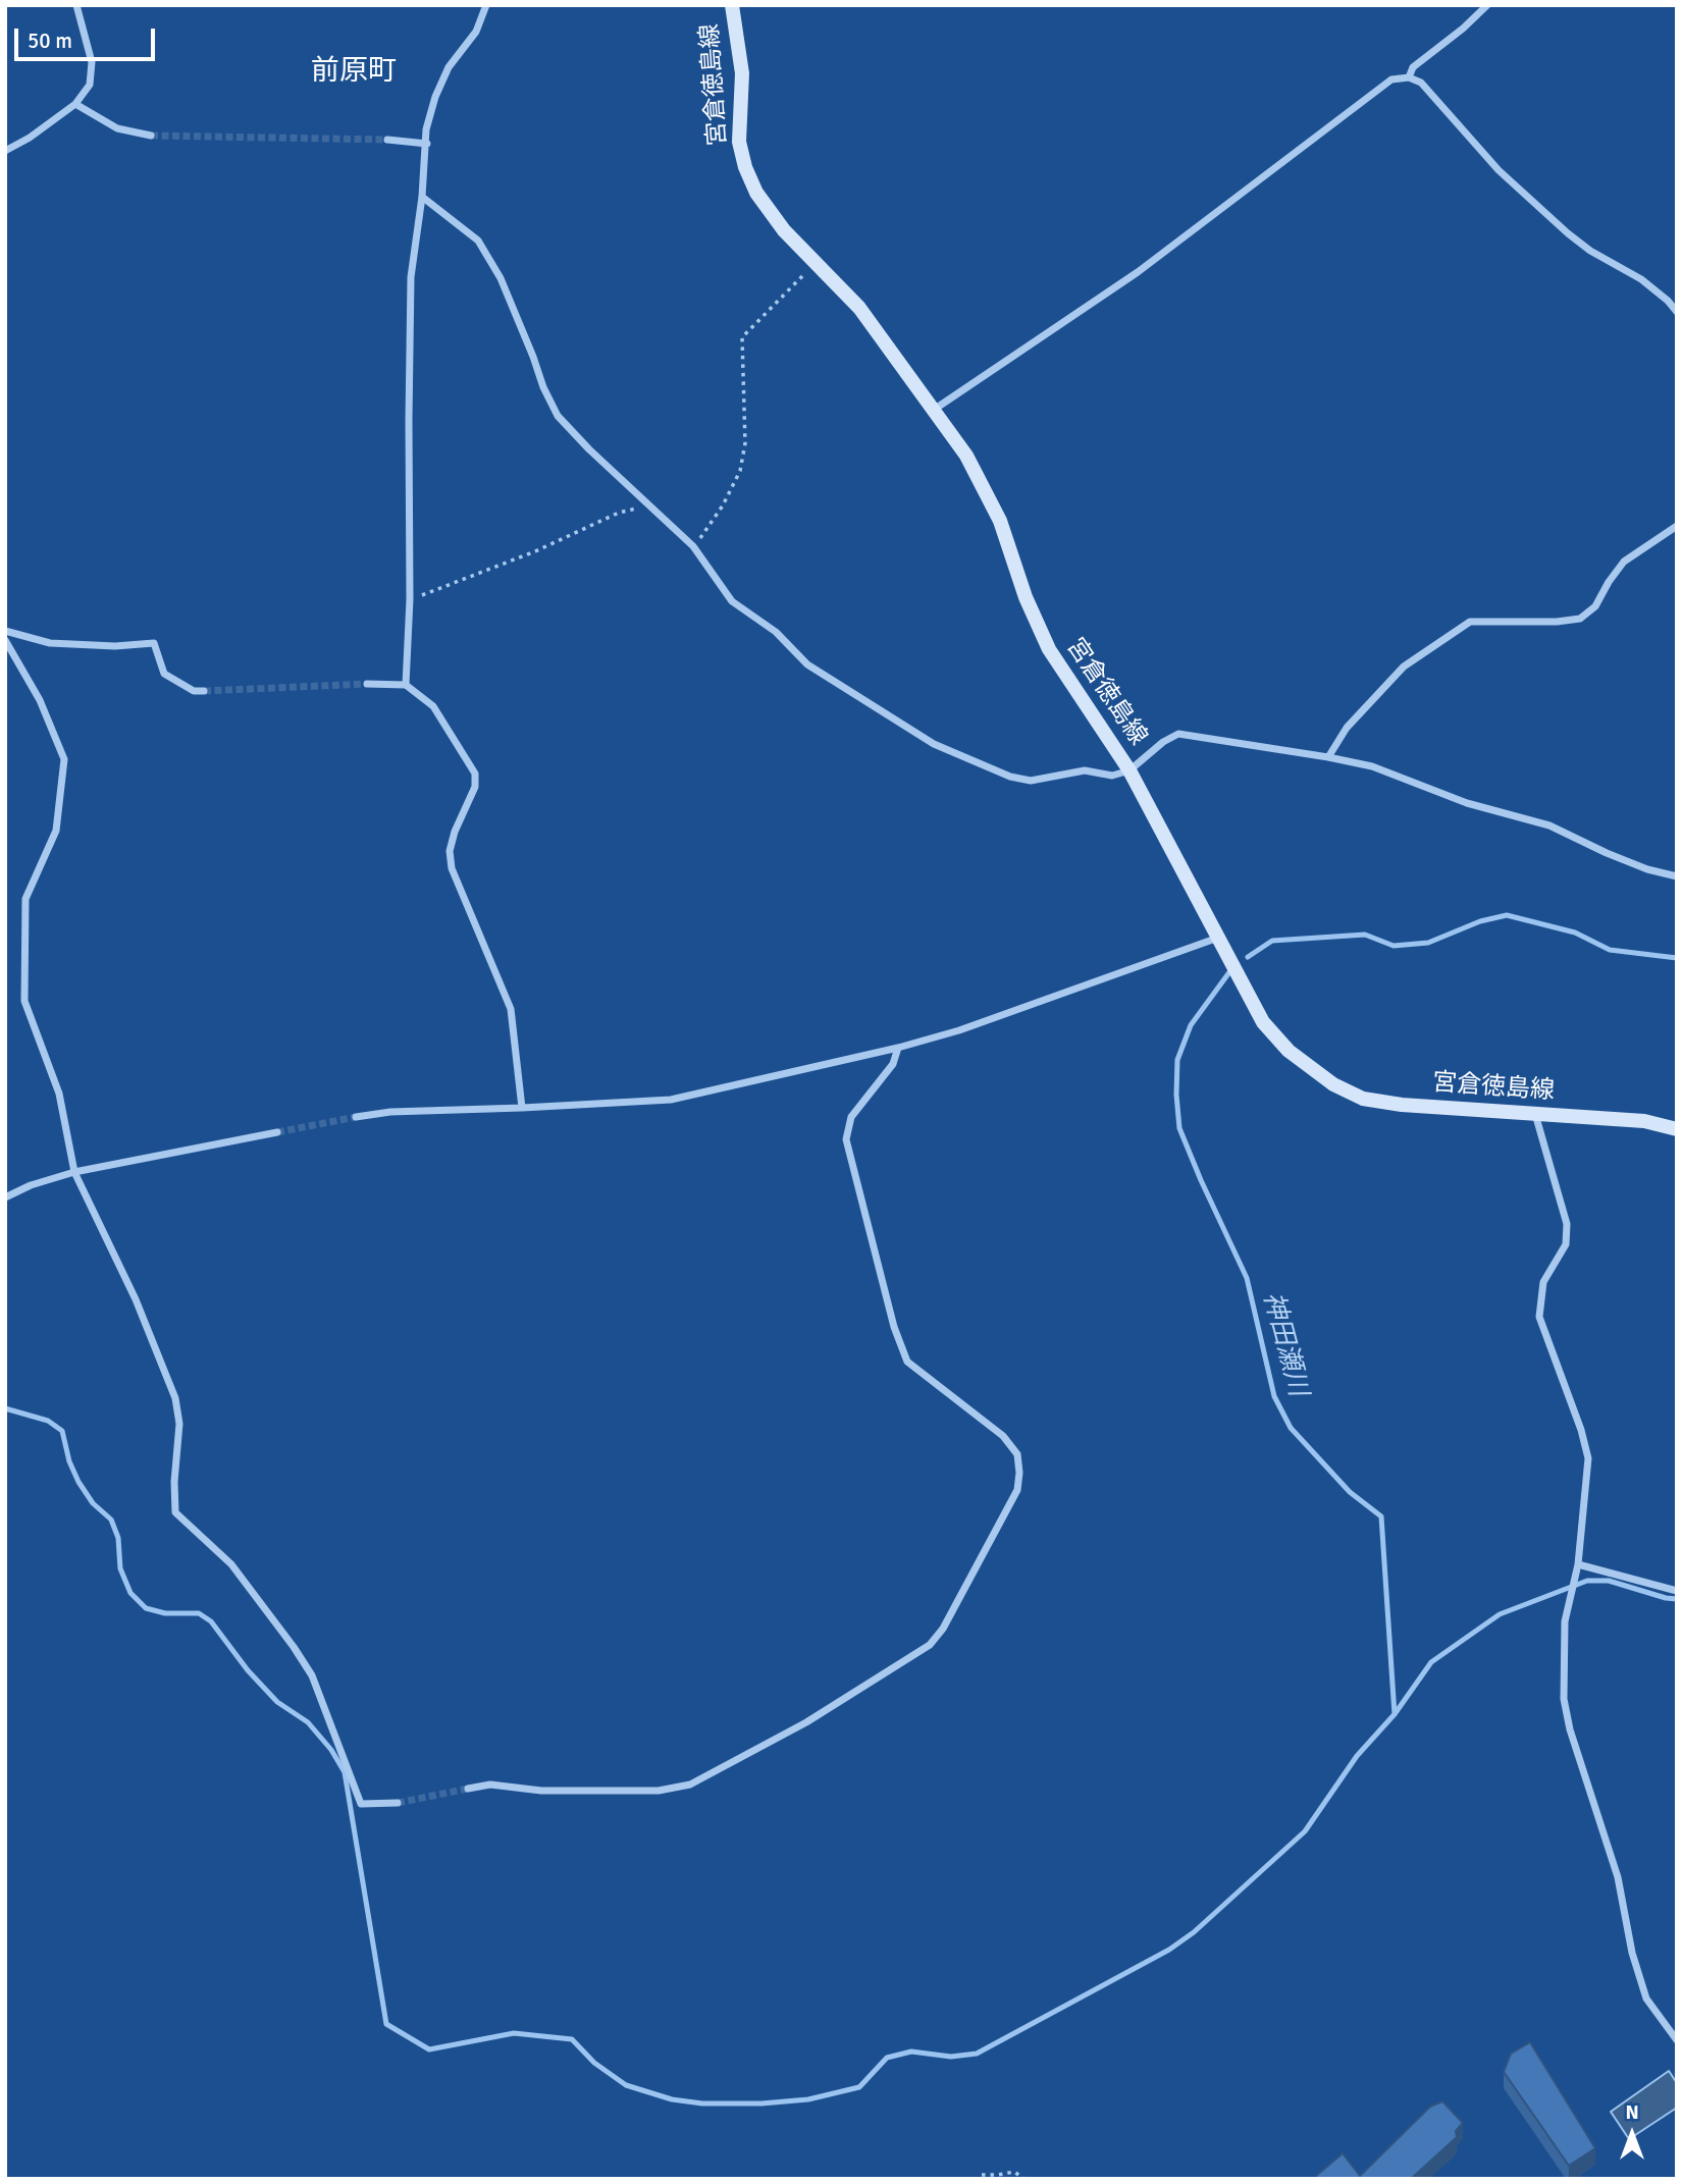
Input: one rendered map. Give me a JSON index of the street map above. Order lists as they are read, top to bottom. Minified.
{"streets":{"main road":["宮倉徳島線"]},"districts":["前原町"],"water":["神田瀬川"],"scale_bar":"50 m","north":"top"}
